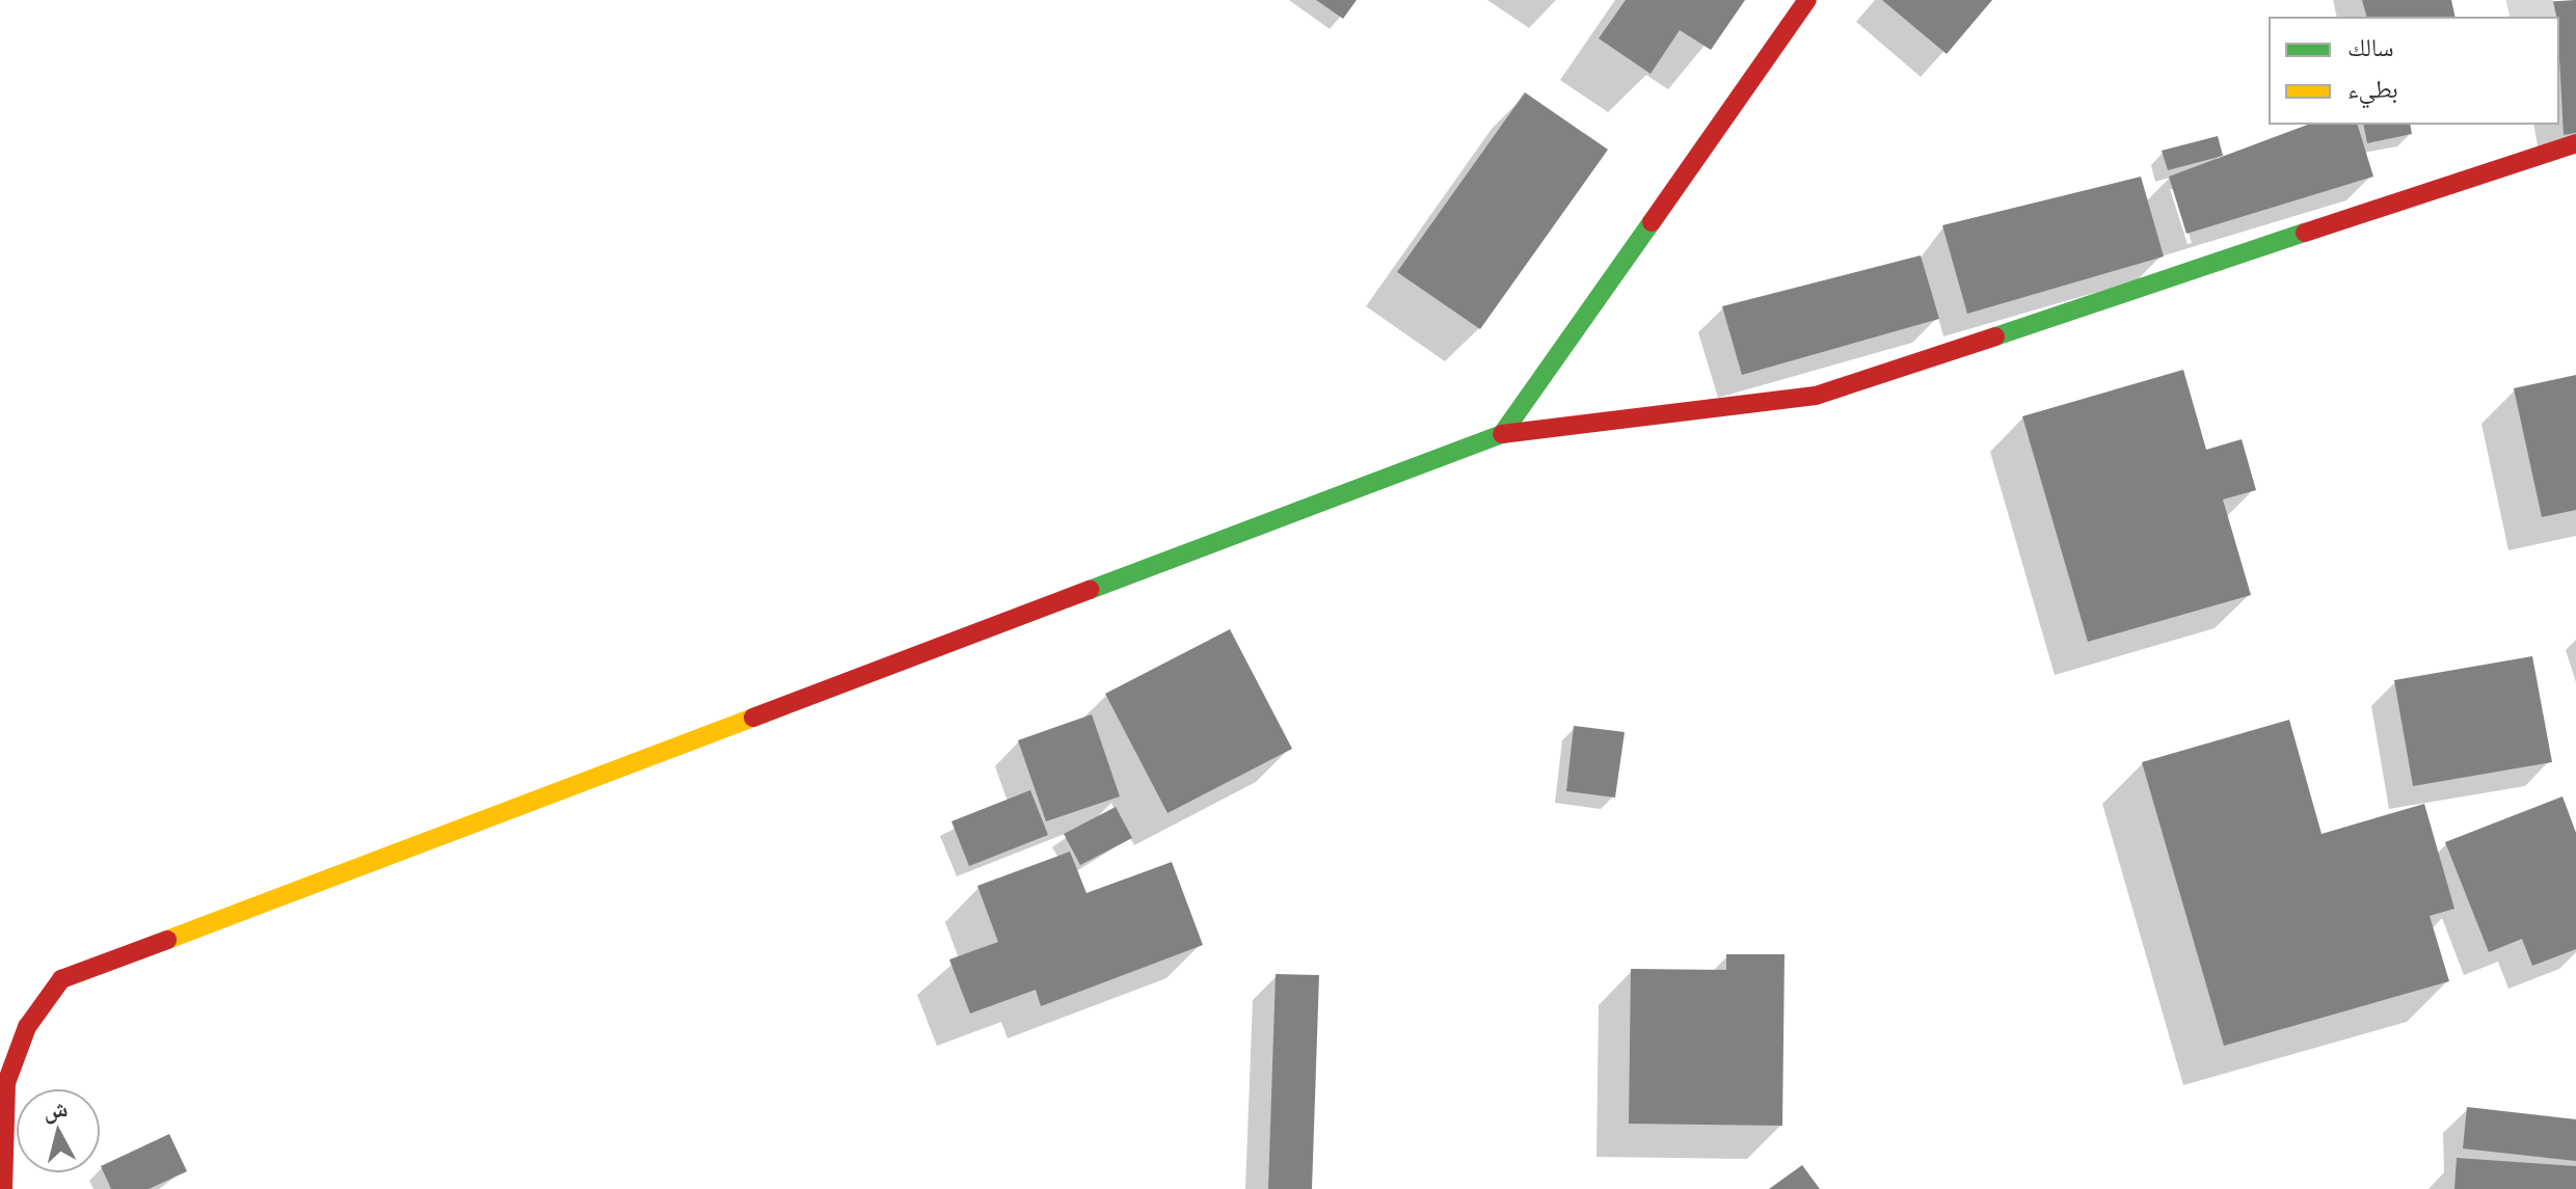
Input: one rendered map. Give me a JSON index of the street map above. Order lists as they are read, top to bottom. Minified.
{"legend":["سالك","بطيء"],"north":"top"}
